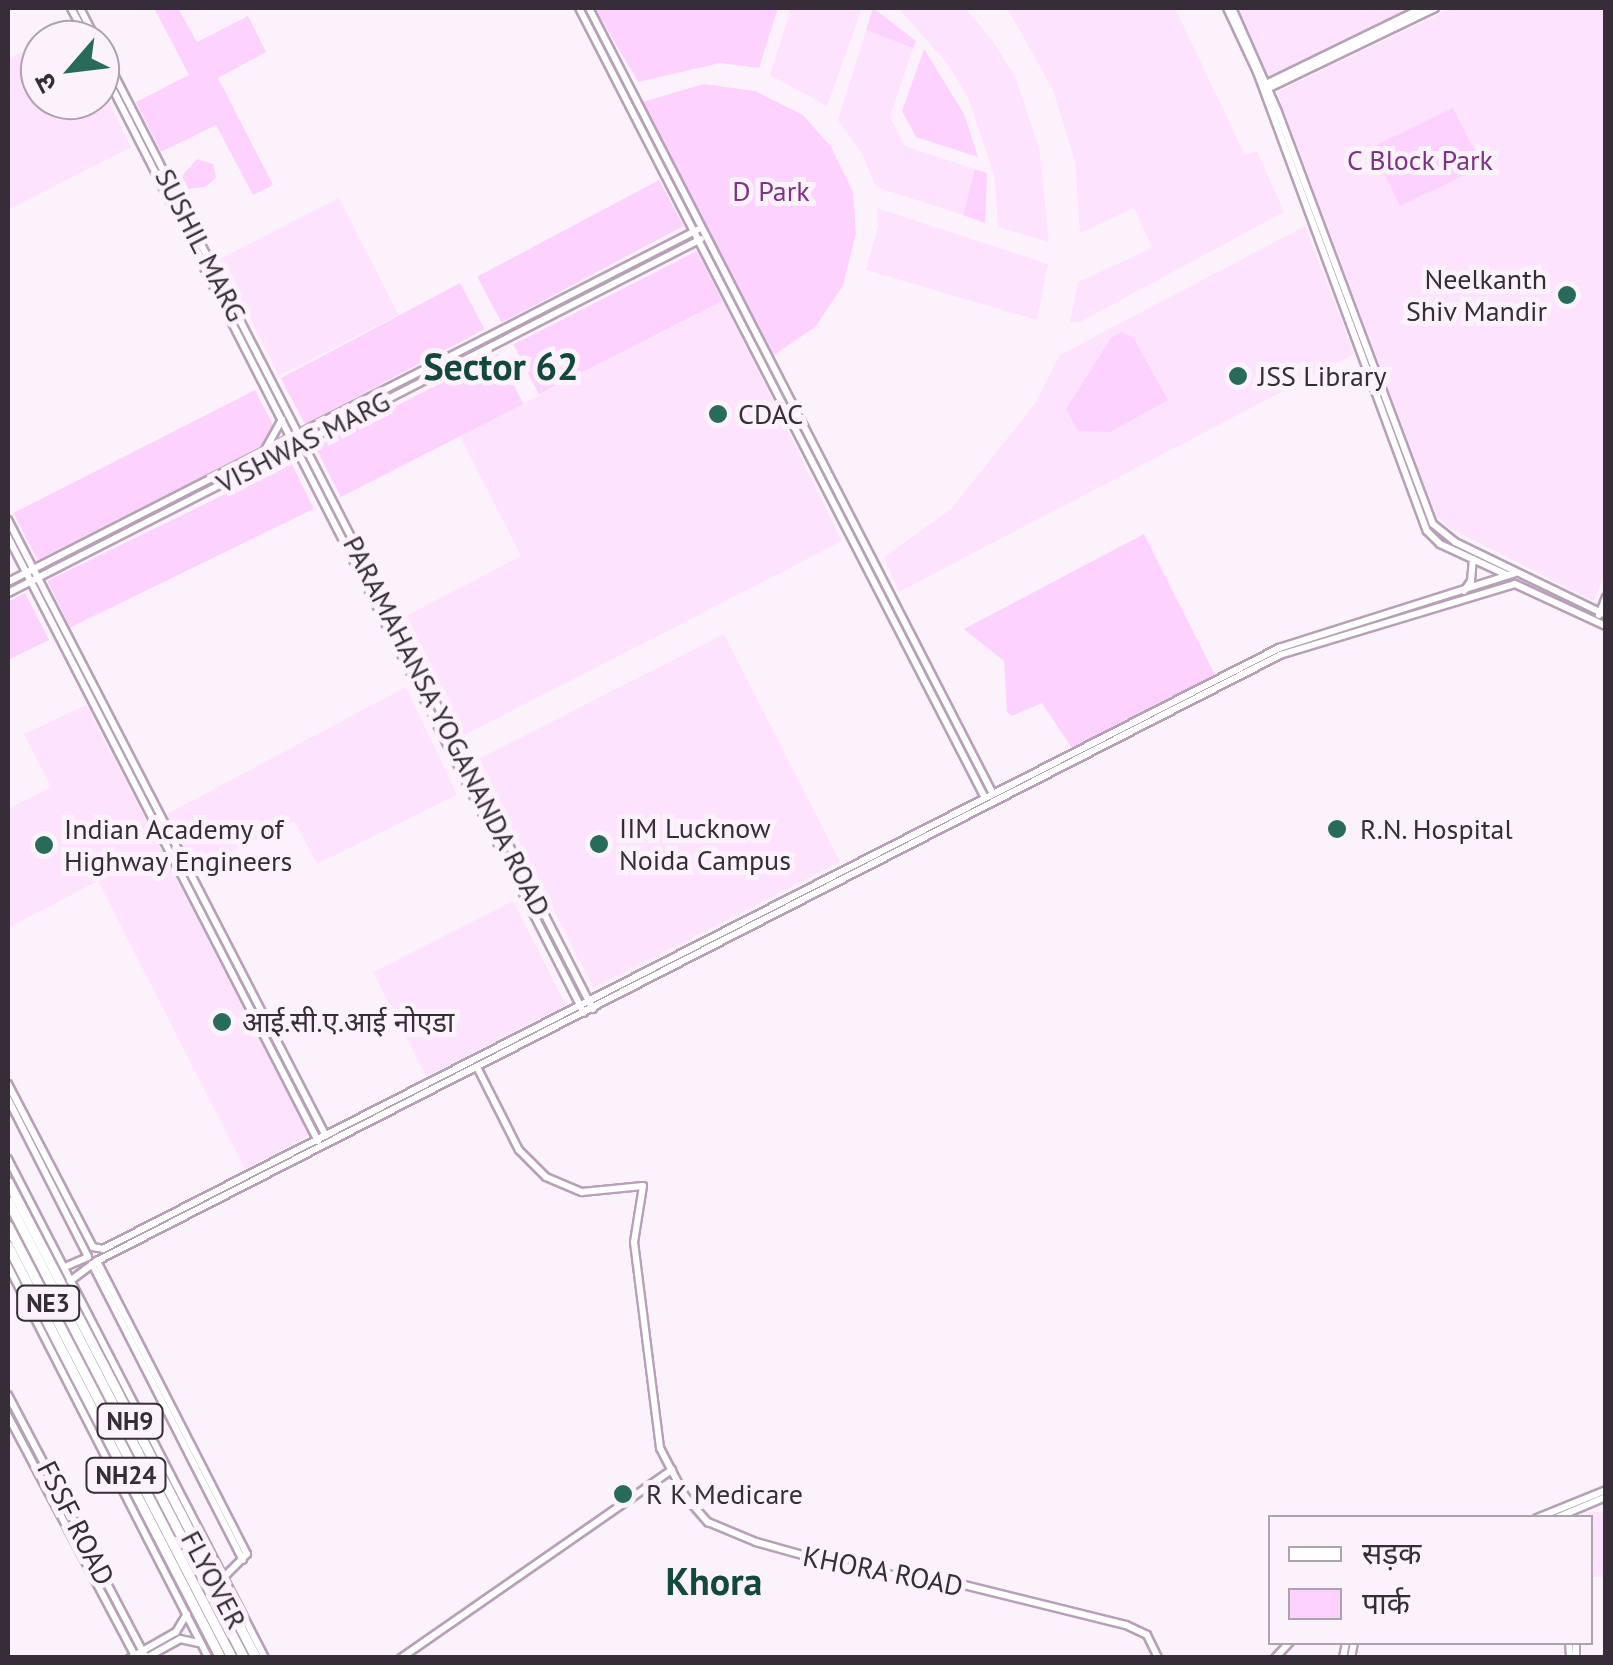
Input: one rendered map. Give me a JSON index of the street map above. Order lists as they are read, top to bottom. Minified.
{"streets":{"highway":["NE3","NH9","NH24","FLYOVER"],"street":["SUSHIL MARG","VISHWAS MARG","PARAMAHANSA YOGANANDA ROAD","FSSF ROAD","KHORA ROAD"]},"crossings":[["SUSHIL MARG","VISHWAS MARG"],["SUSHIL MARG","PARAMAHANSA YOGANANDA ROAD"],["VISHWAS MARG","PARAMAHANSA YOGANANDA ROAD"]],"districts":["Sector 62","Khora"],"parks":["C Block Park","D Park"],"places":["Neelkanth Shiv Mandir","JSS Library","CDAC","R.N. Hospital","IIM Lucknow Noida Campus","Indian Academy of Highway Engineers","आई.सी.ए.आई नोएडा","R K Medicare"],"legend":["सड़क","पार्क"],"north":"bottom left"}
